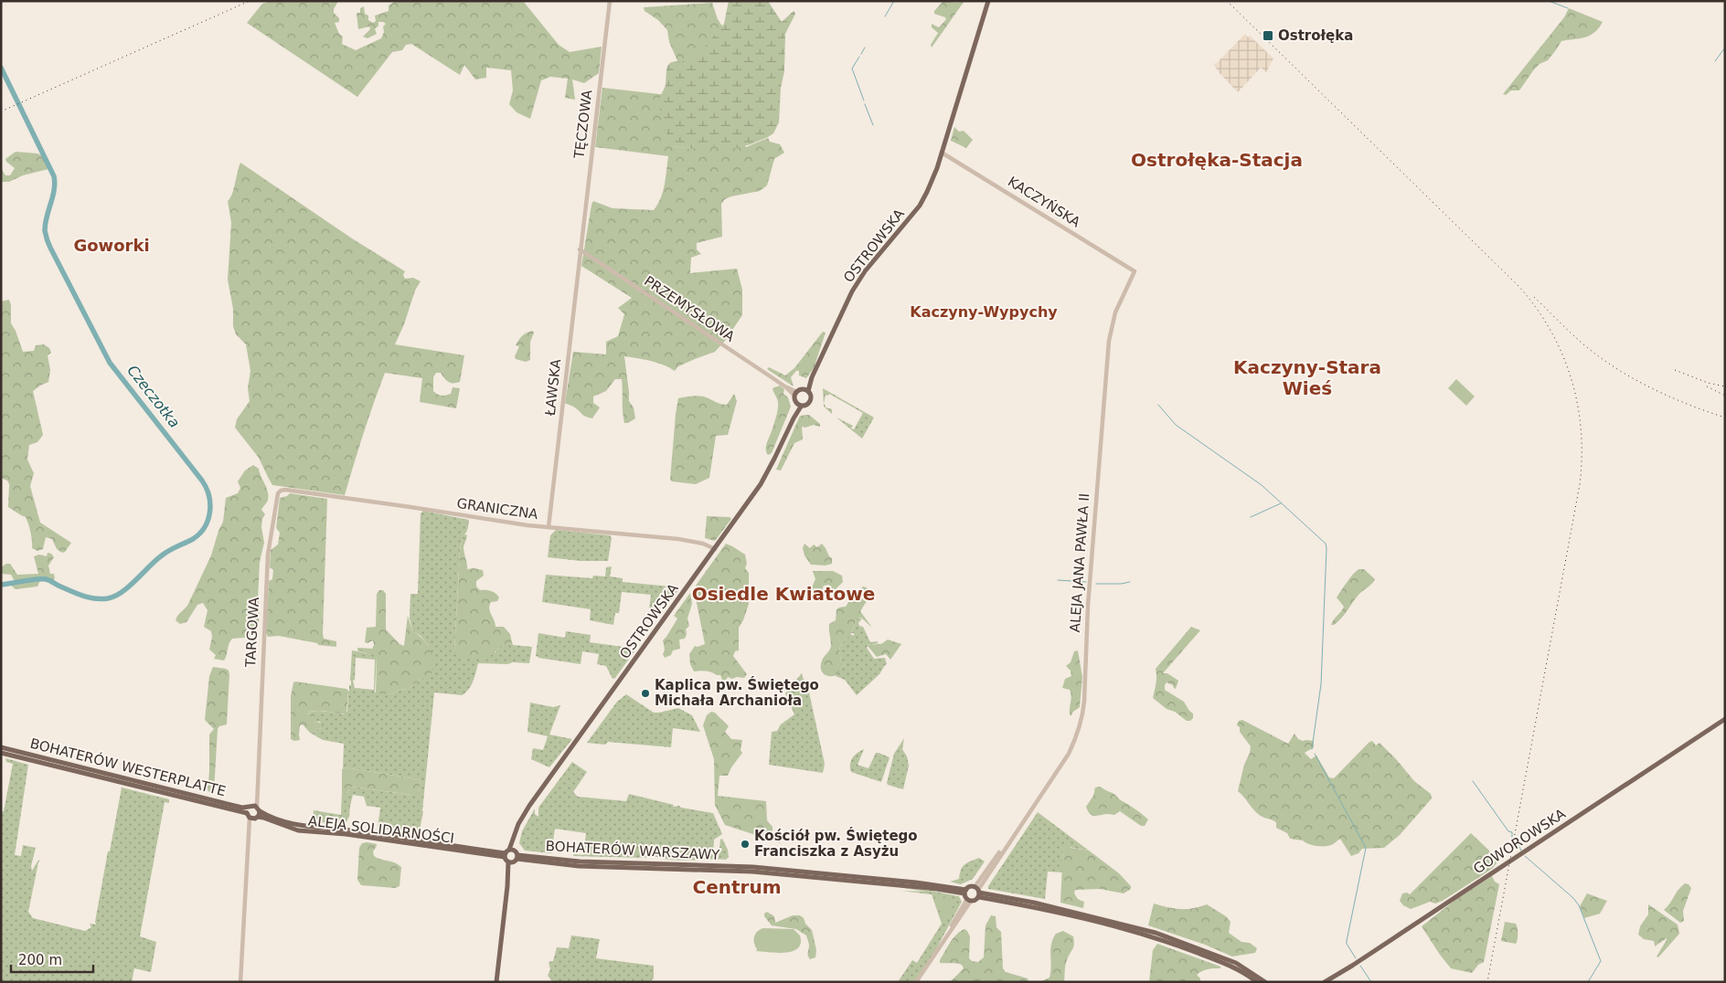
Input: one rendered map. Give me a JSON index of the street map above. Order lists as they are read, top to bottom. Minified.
{"streets":{"main road":["OSTROWSKA","BOHATERÓW WESTERPLATTE","ALEJA SOLIDARNOŚCI","GOWOROWSKA","BOHATERÓW WARSZAWY"],"street":["TĘCZOWA","KACZYŃSKA","PRZEMYSŁOWA","ŁAWSKA","GRANICZNA","ALEJA JANA PAWŁA II","TARGOWA"]},"crossings":[["TĘCZOWA","PRZEMYSŁOWA"],["TĘCZOWA","ŁAWSKA"],["KACZYŃSKA","OSTROWSKA"],["KACZYŃSKA","ALEJA JANA PAWŁA II"],["OSTROWSKA","PRZEMYSŁOWA"],["OSTROWSKA","GRANICZNA"],["OSTROWSKA","ALEJA SOLIDARNOŚCI"],["PRZEMYSŁOWA","ŁAWSKA"],["ŁAWSKA","GRANICZNA"],["GRANICZNA","TARGOWA"],["TARGOWA","BOHATERÓW WESTERPLATTE"],["TARGOWA","ALEJA SOLIDARNOŚCI"],["BOHATERÓW WESTERPLATTE","ALEJA SOLIDARNOŚCI"]],"districts":["Ostrołęka-Stacja","Goworki","Kaczyny-Wypychy","Kaczyny-Stara Wieś","Osiedle Kwiatowe","Centrum"],"water":["Czeczotka"],"places":{"transit":["Ostrołęka"],"other":["Kaplica pw. Świętego Michała Archanioła","Kościół pw. Świętego Franciszka z Asyżu"]},"scale_bar":"200 m"}
